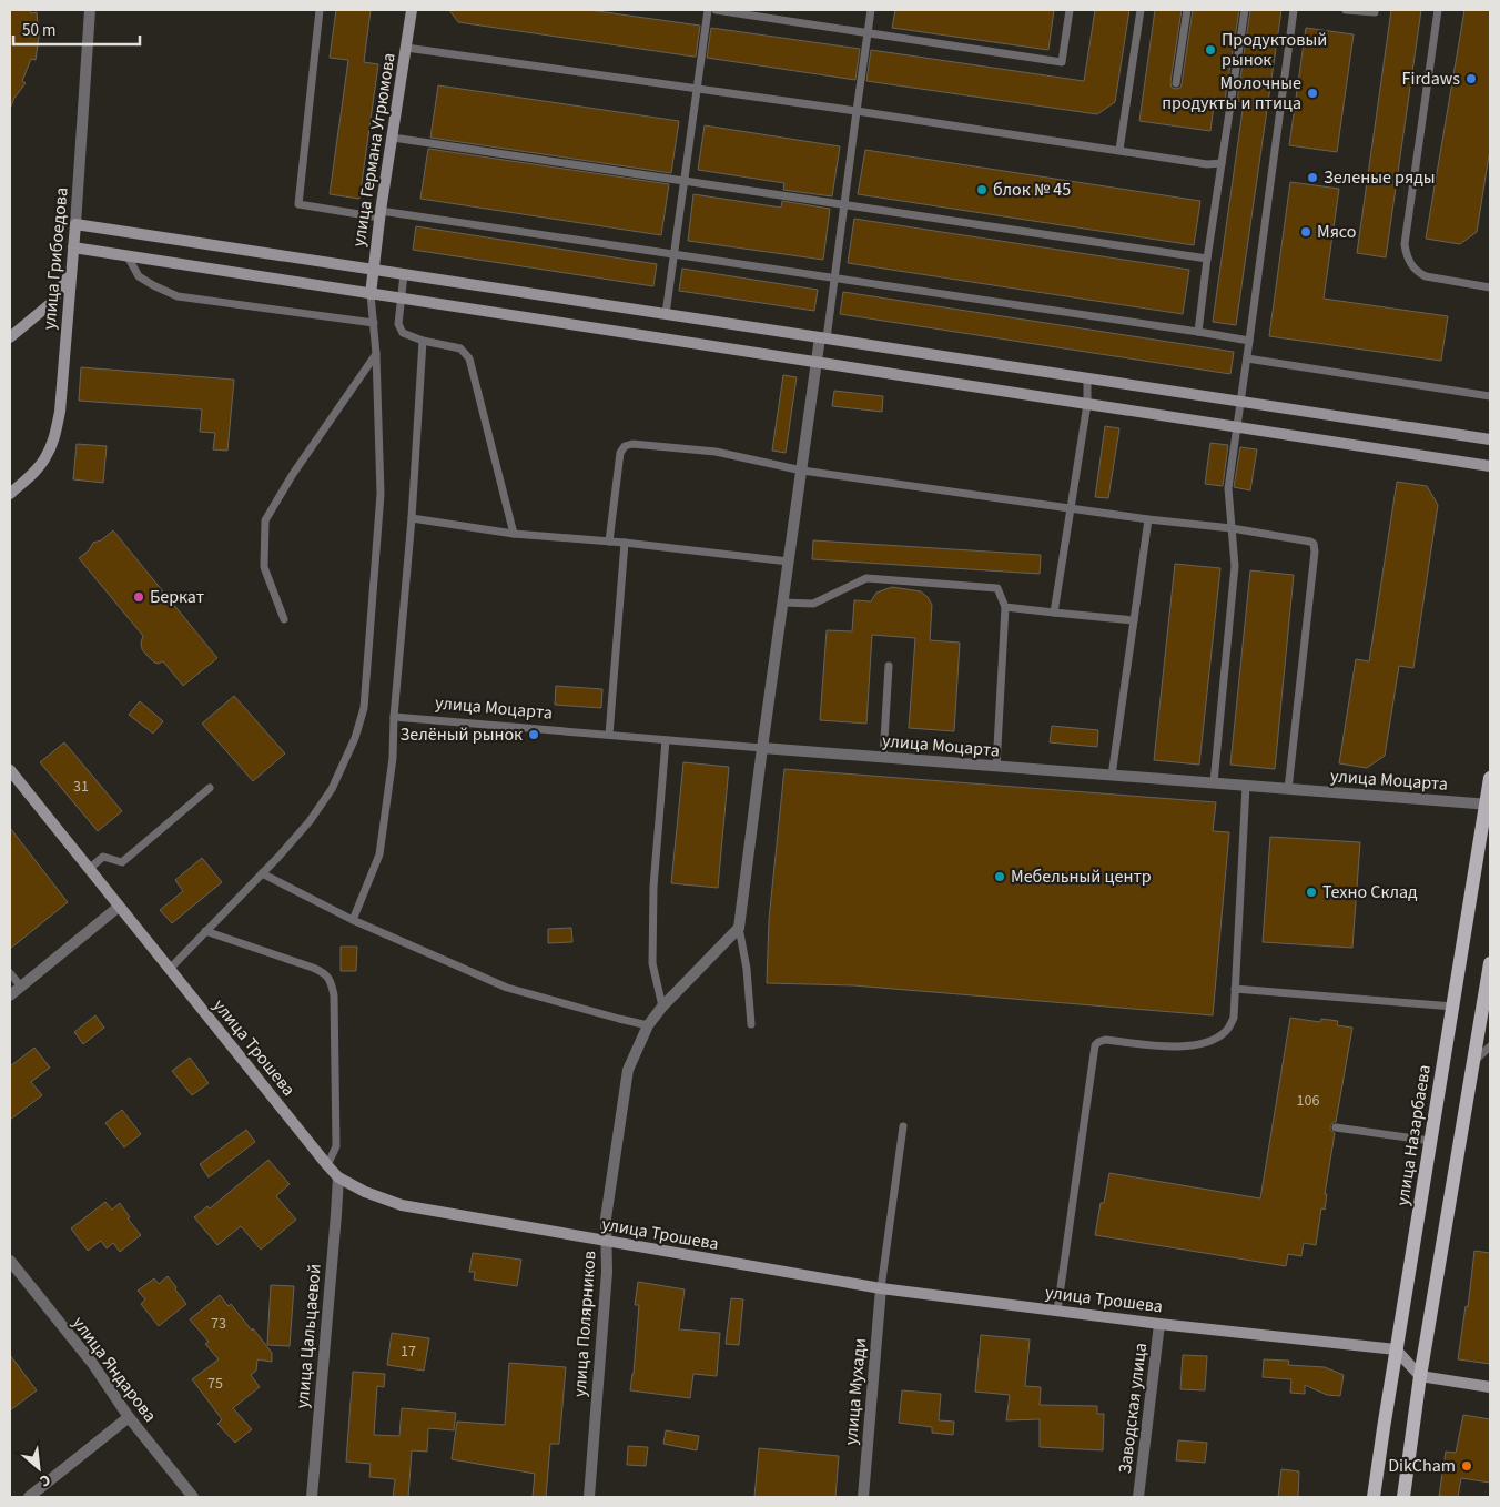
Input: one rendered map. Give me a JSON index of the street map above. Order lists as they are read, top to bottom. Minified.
{"streets":{"main road":["улица Назарбаева"],"street":["улица Германа Угрюмова","улица Грибоедова","улица Моцарта","улица Трошева","улица Полярников","улица Цальцаевой","улица Яндарова","улица Мухади","Заводская улица"]},"crossings":[["улица Моцарта","улица Назарбаева"],["улица Трошева","улица Назарбаева"],["улица Трошева","улица Полярников"],["улица Трошева","улица Цальцаевой"],["улица Трошева","улица Мухади"],["улица Трошева","Заводская улица"]],"places":["Продуктовый рынок","Firdaws","Молочные продукты и птица","Зеленые ряды","блок № 45","Мясо","Беркат","Зелёный рынок","Мебельный центр","Техно Склад","DikCham"],"house_numbers":["31","106","73","17","75"],"scale_bar":"50 m","north":"bottom right"}
